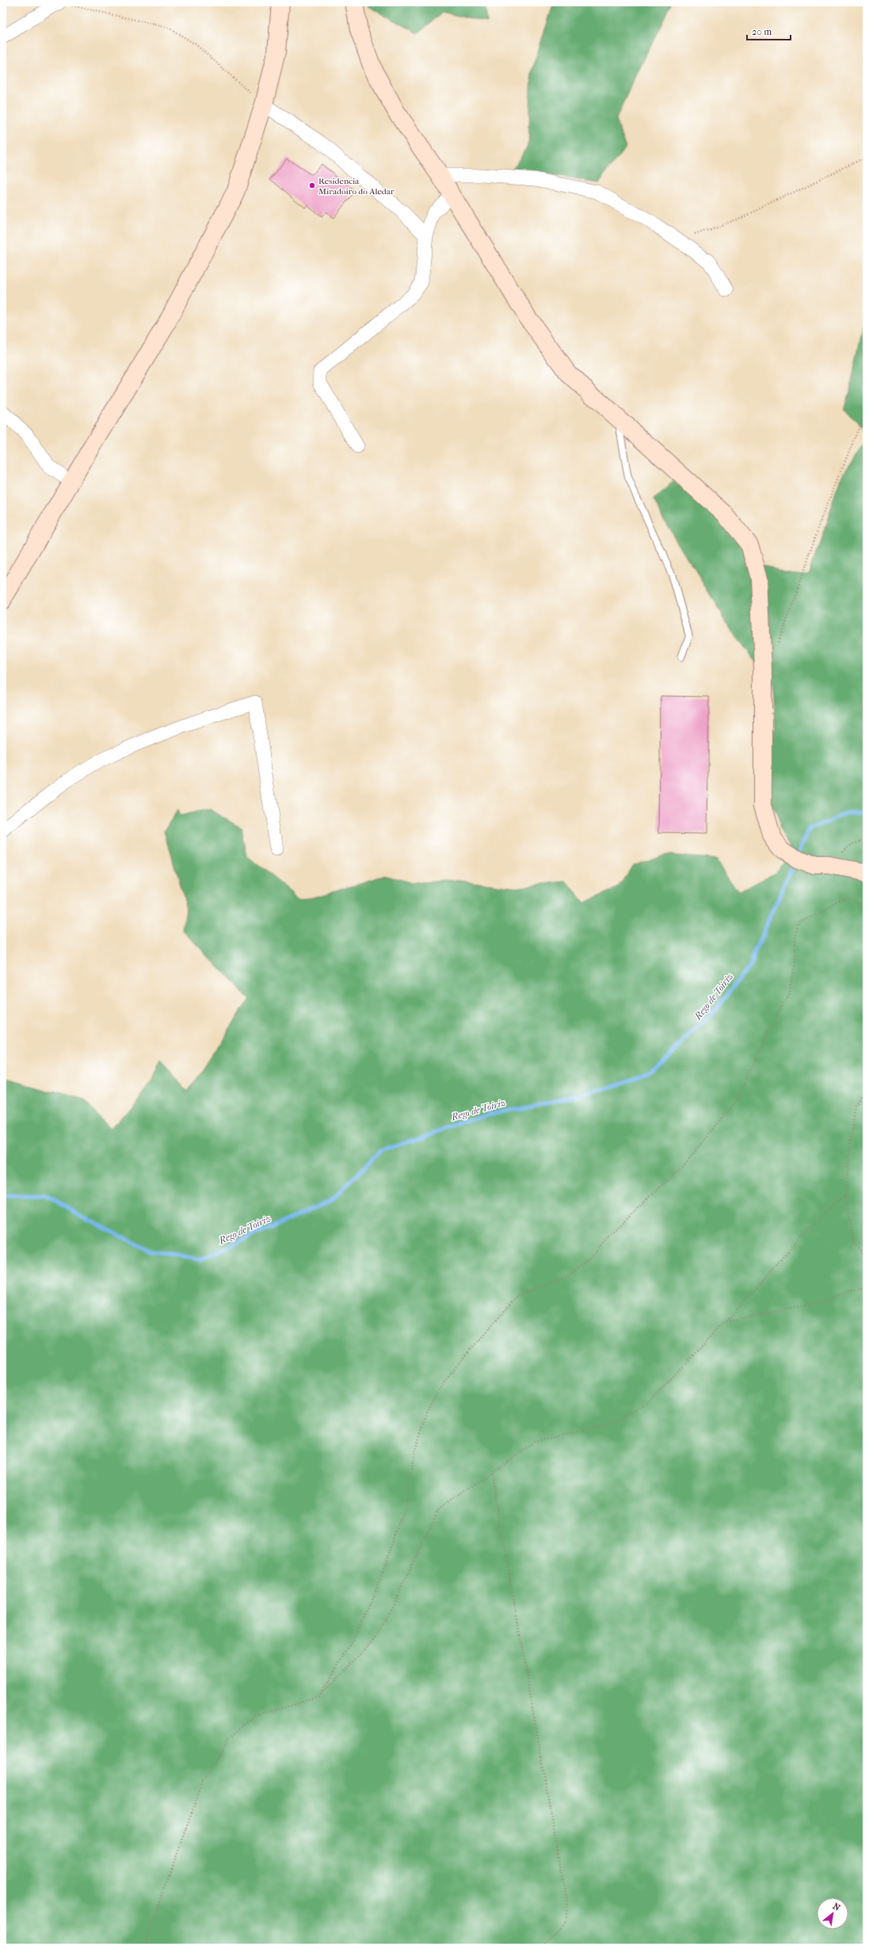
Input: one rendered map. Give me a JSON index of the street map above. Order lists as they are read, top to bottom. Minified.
{"water":["Rego de Toiriz"],"places":["Residencia Miradoiro do Aledar"],"scale_bar":"20 m","north":"top right"}
